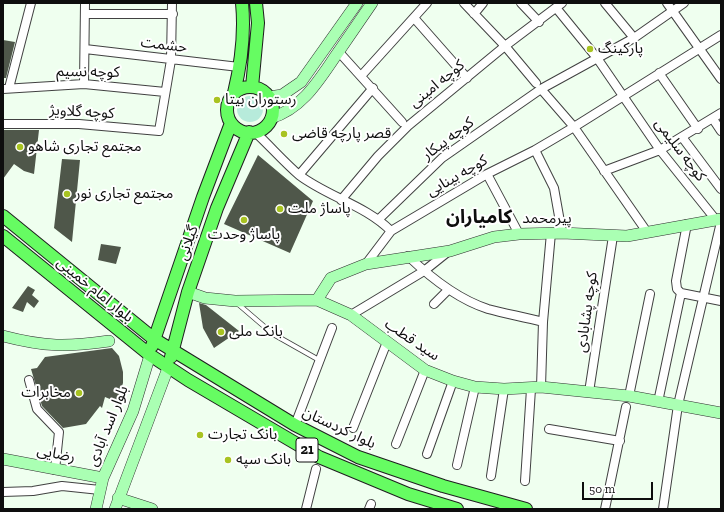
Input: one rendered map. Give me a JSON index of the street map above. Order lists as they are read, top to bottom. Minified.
{"streets":{"main road":["گیلانی","بلوار امام خمینی","بلوار کردستان","21"],"street":["حشمت","کوچه نسیم","کوچه امینی","کوچه گلاویژ","کوچه پیکار","کوچه سلیمی","کوچه بینایی","پیرمحمد","کوچه پشابادی","سید قطب","بلوار اسد آبادی","رضایی"]},"crossings":[["کوچه نسیم","کوچه گلاویژ"],["کوچه امینی","کوچه سلیمی"],["کوچه پیکار","کوچه سلیمی"],["کوچه سلیمی","کوچه بینایی"],["کوچه سلیمی","پیرمحمد"],["کوچه بینایی","پیرمحمد"],["پیرمحمد","کوچه پشابادی"],["پیرمحمد","سید قطب"],["گیلانی","بلوار امام خمینی"],["گیلانی","سید قطب"],["گیلانی","بلوار اسد آبادی"],["گیلانی","بلوار کردستان"],["گیلانی","21"],["بلوار امام خمینی","بلوار اسد آبادی"],["بلوار امام خمینی","بلوار کردستان"],["بلوار امام خمینی","21"],["کوچه پشابادی","سید قطب"],["بلوار اسد آبادی","رضایی"]],"districts":["کامیاران"],"places":["پارکینگ","رستوران بیتا","قصر پارچه قاضی","مجتمع تجاری شاهو","مجتمع تجاری نور","پاساژ ملت","پاساژ وحدت","بانک ملی","مخابرات","بانک تجارت","بانک سپه"],"scale_bar":"50 m"}
